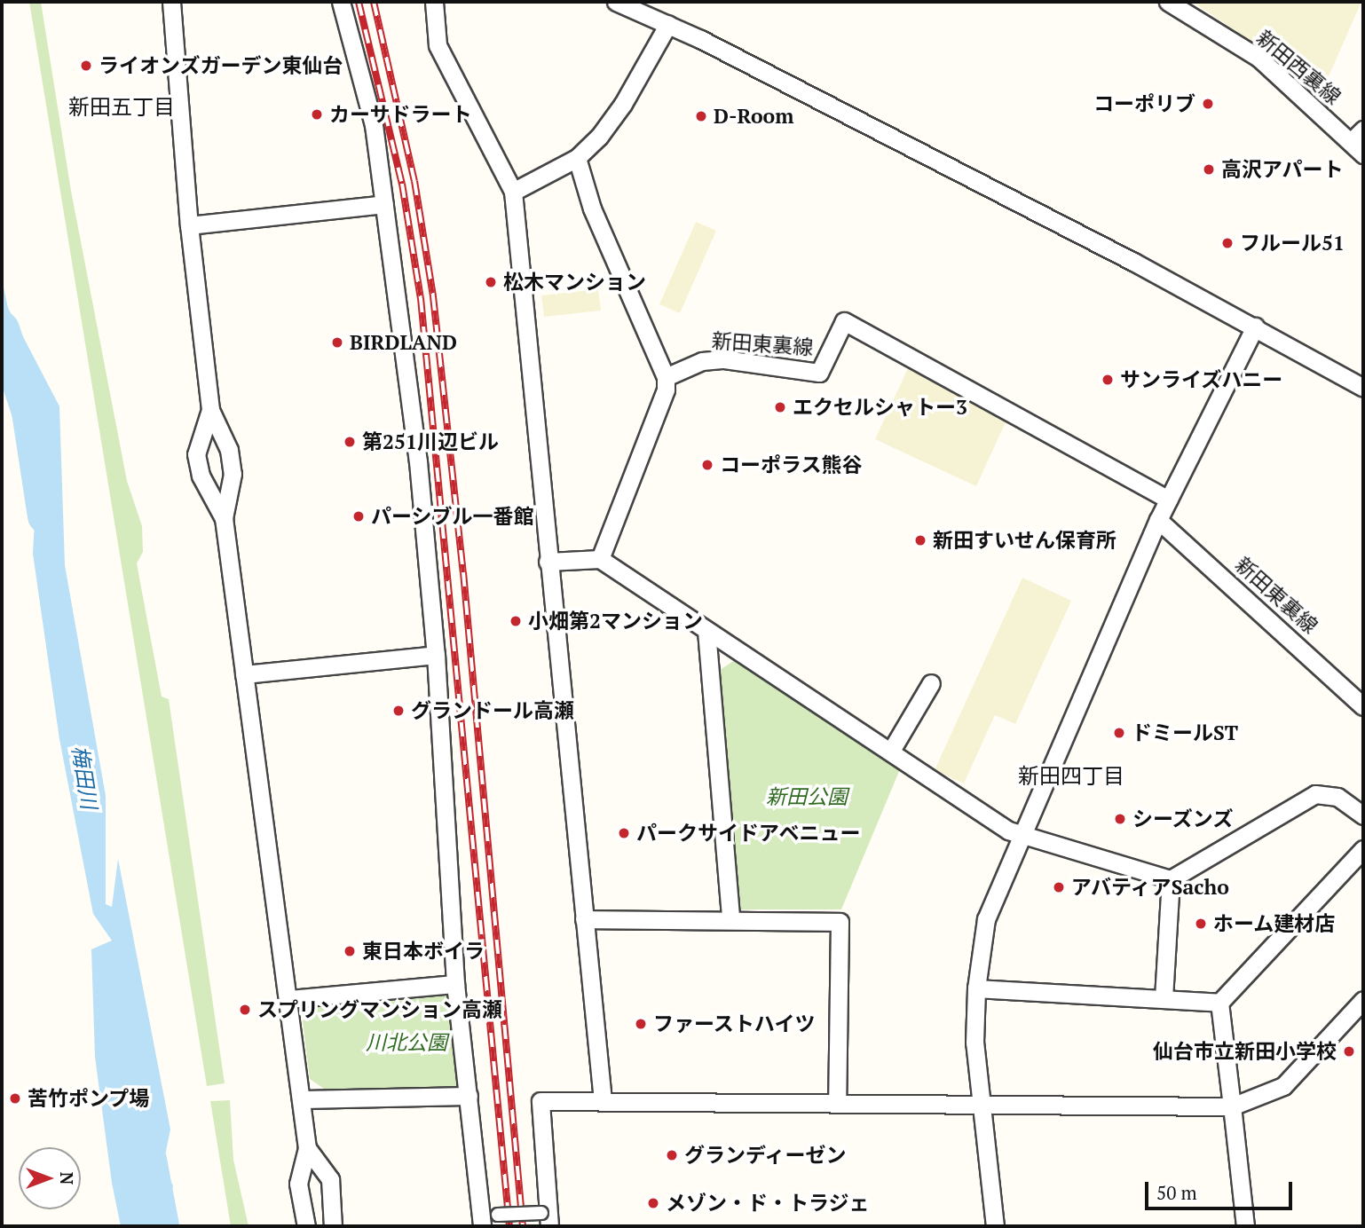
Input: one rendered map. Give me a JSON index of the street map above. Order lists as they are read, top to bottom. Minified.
{"streets":{"street":["新田西裏線","新田東裏線"]},"districts":["新田五丁目","新田四丁目"],"water":["梅田川"],"parks":["新田公園","川北公園"],"places":["ライオンズガーデン東仙台","コーポリブ","カーサドラート","D-Room","高沢アパート","フルール51","松木マンション","BIRDLAND","サンライズハニー","エクセルシャトー3","第251川辺ビル","コーポラス熊谷","パーシブル一番館","新田すいせん保育所","小畑第2マンション","グランドール高瀬","ドミールST","シーズンズ","パークサイドアベニュー","アバティアSacho","ホーム建材店","東日本ボイラ","スプリングマンション高瀬","ファーストハイツ","仙台市立新田小学校","苦竹ポンプ場","グランディーゼン","メゾン・ド・トラジェ"],"scale_bar":"50 m","north":"right"}
